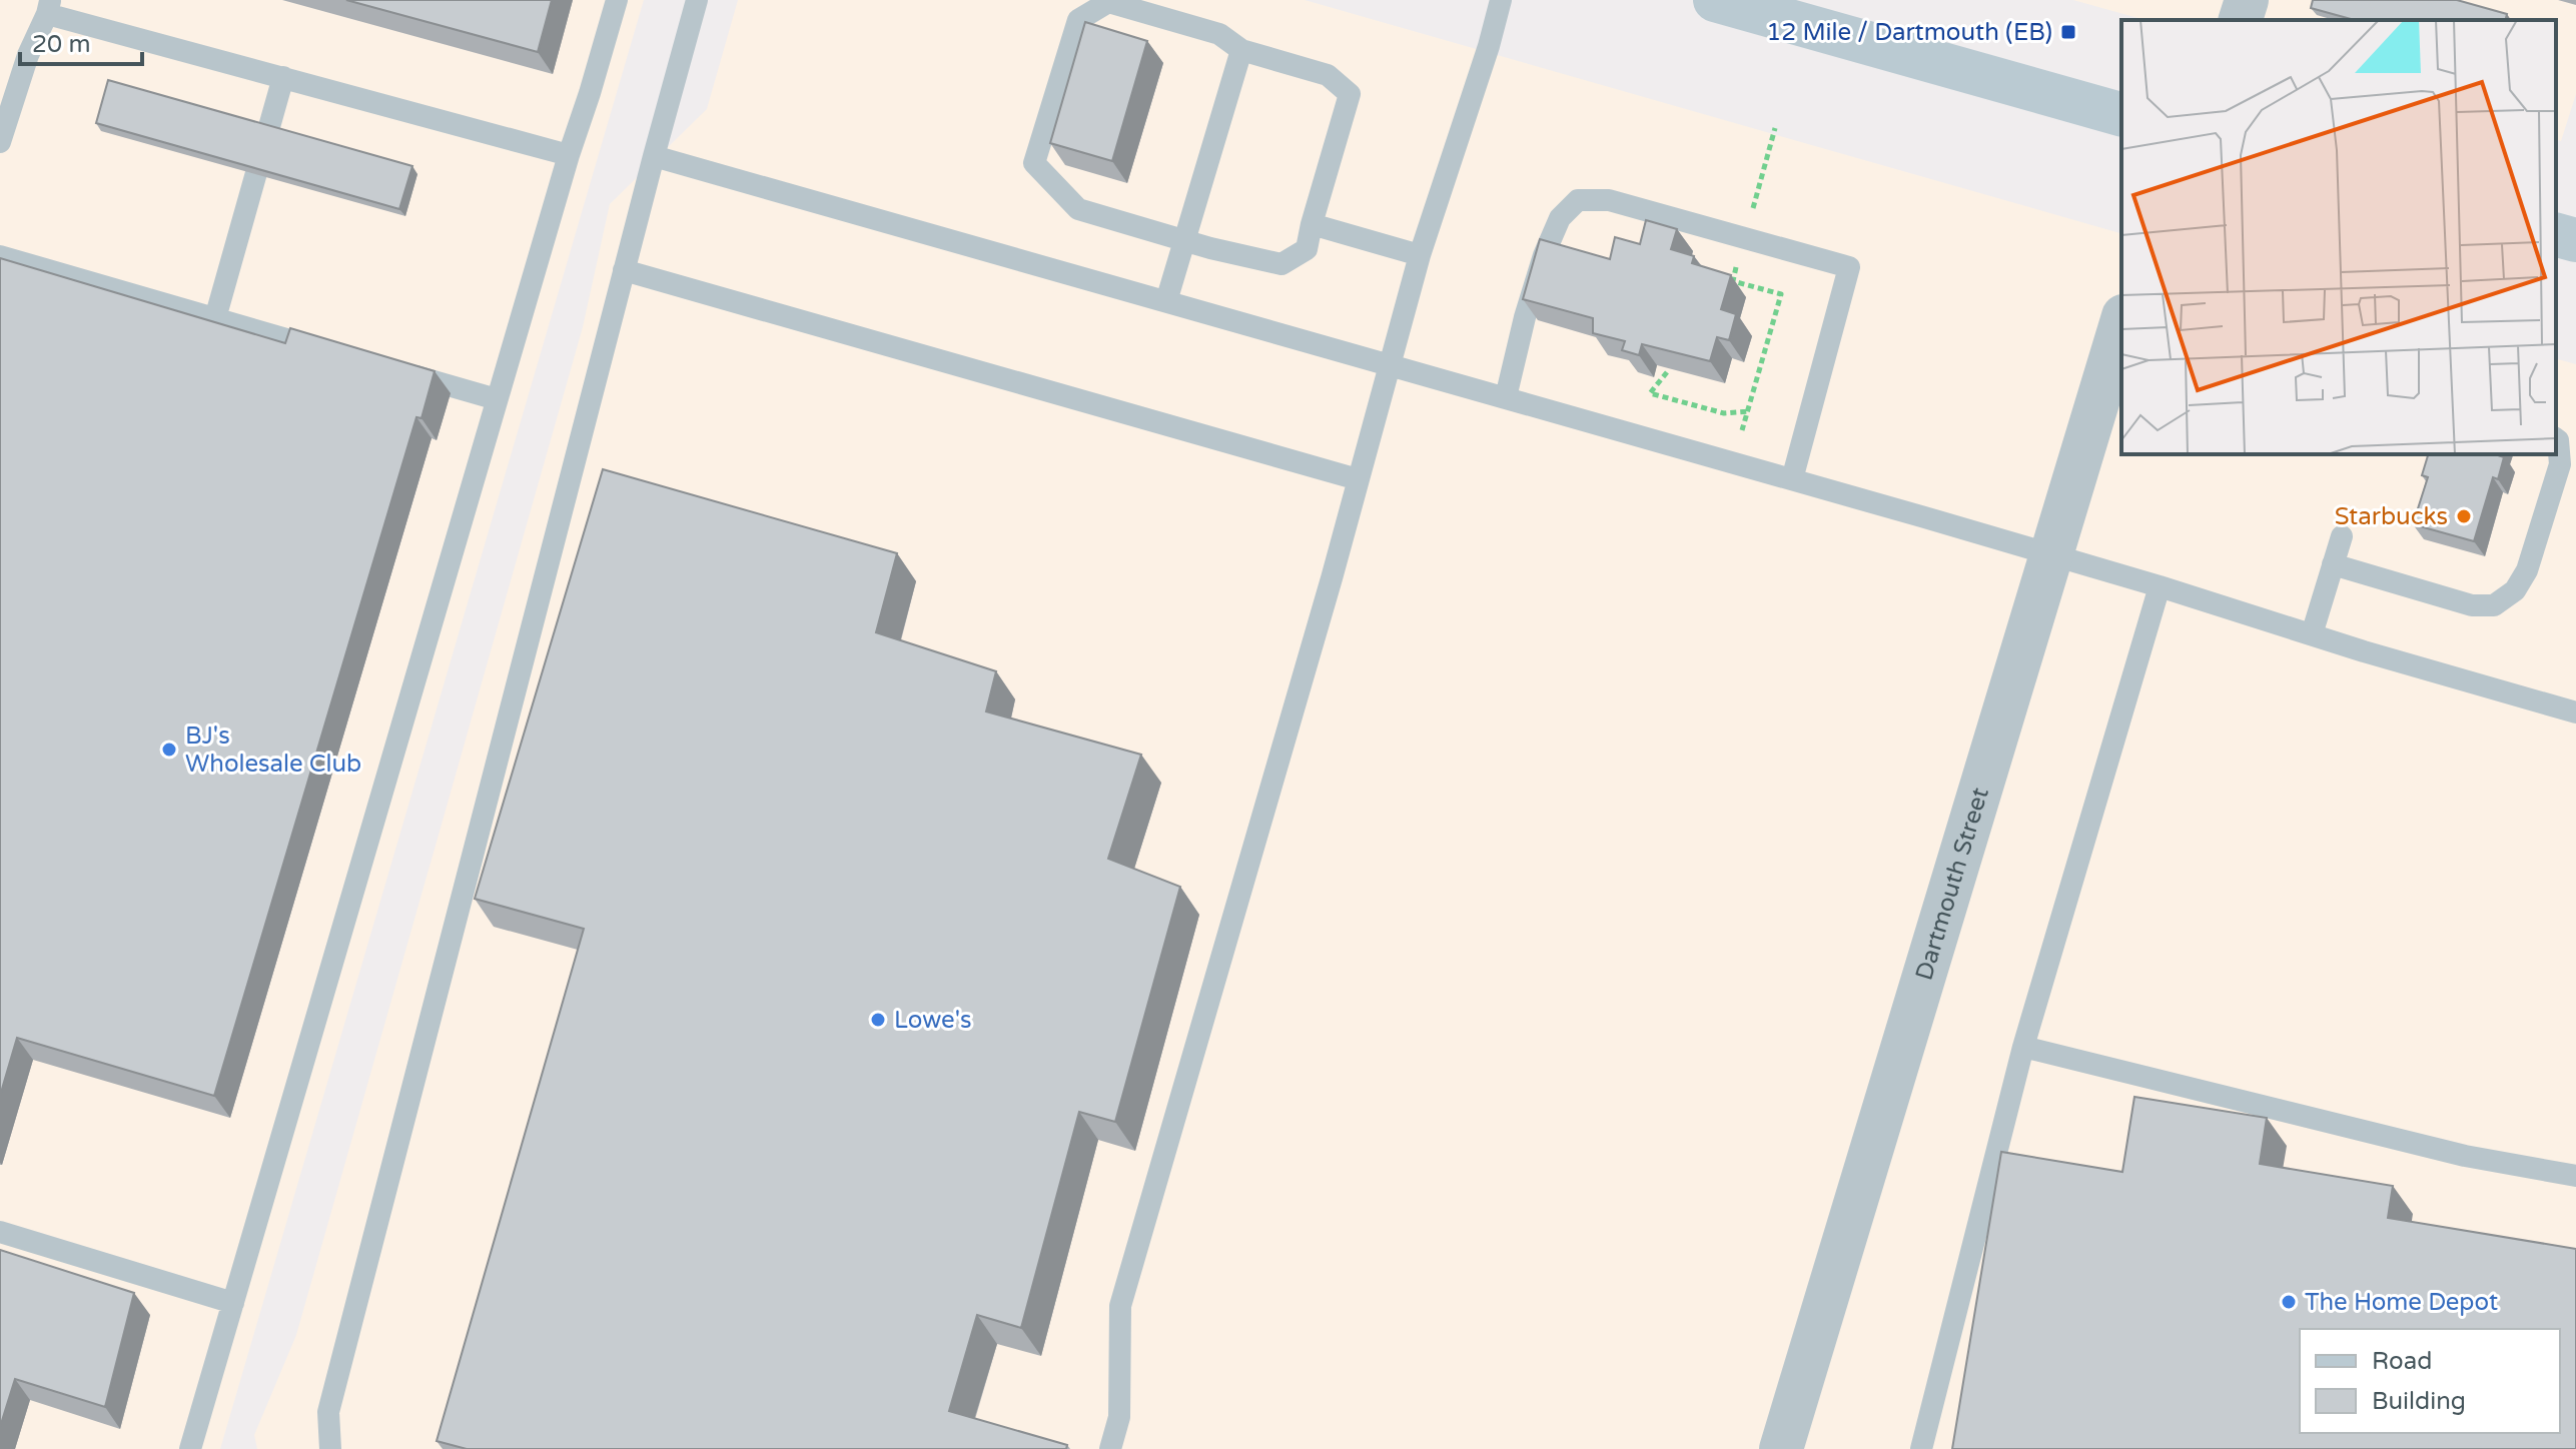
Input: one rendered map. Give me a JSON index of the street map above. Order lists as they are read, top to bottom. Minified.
{"streets":{"street":["Dartmouth Street"]},"places":{"transit":["12 Mile / Dartmouth (EB)"],"other":["Starbucks","BJ's Wholesale Club","Lowe's","The Home Depot"]},"legend":["Road","Building"],"scale_bar":"20 m"}
